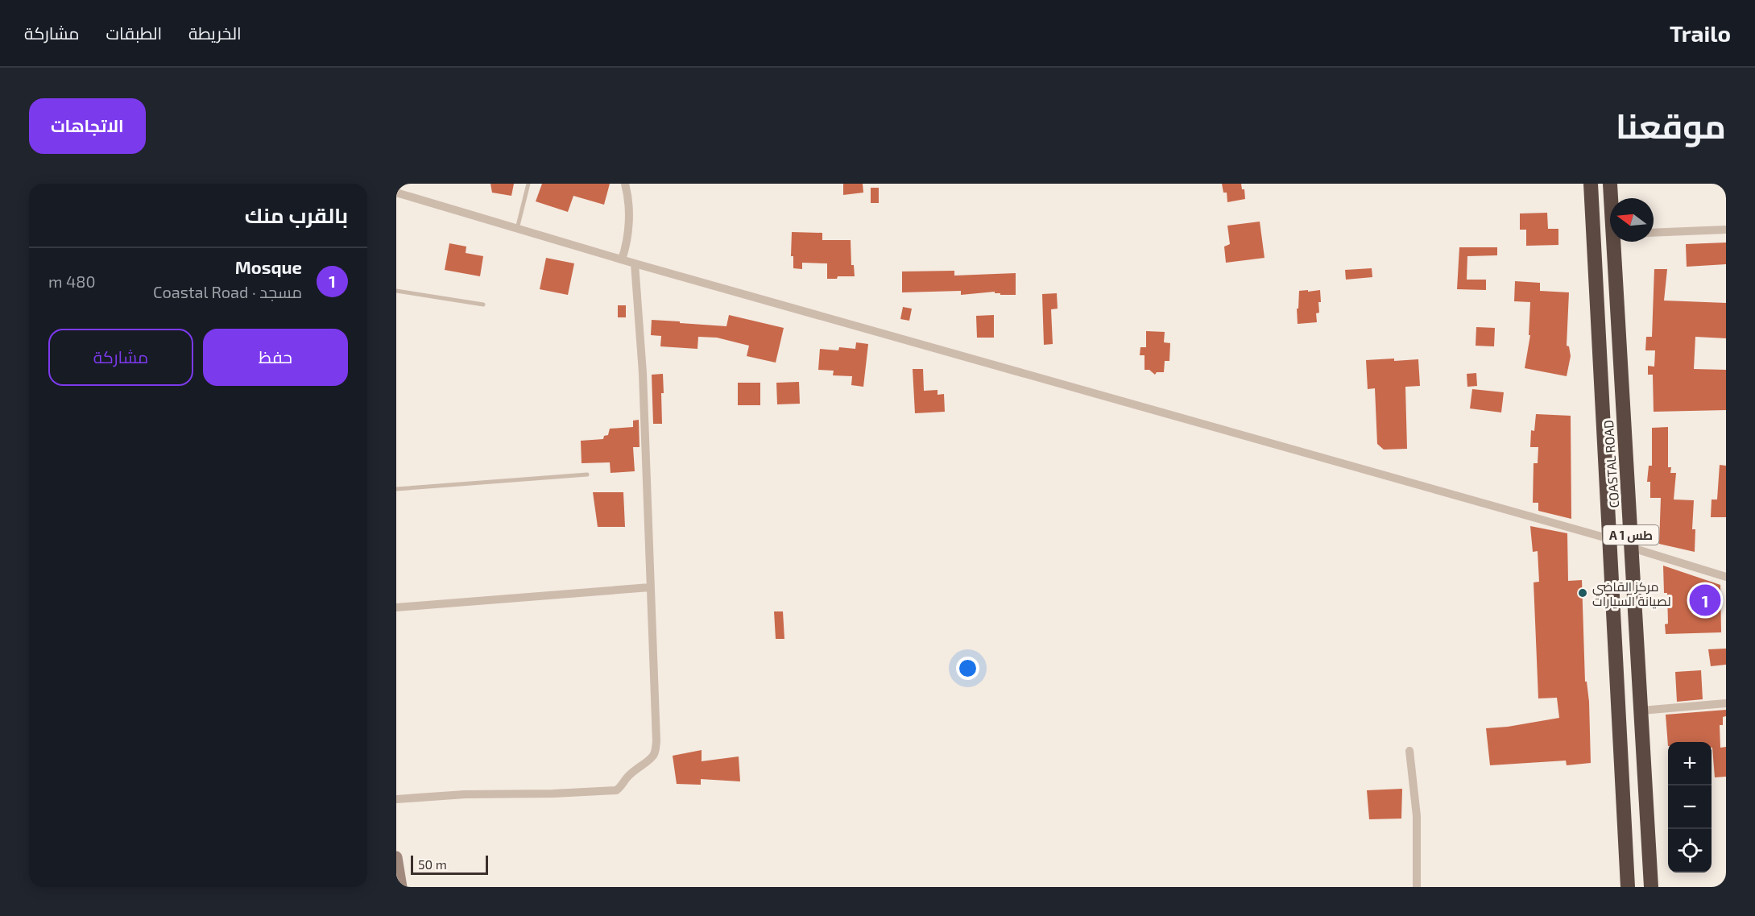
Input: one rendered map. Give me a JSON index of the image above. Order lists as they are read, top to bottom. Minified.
{"streets":{"highway":["COASTAL ROAD","A 1 طس"]},"places":["مركز القاضي لصيانة السيارات"],"scale_bar":"50 m","north":"left","page":{"header":"Trailo","nav":["الخريطة","الطبقات","مشاركة"],"title":"موقعنا","buttons":["الاتجاهات",["حفظ","مشاركة"]],"heading":"بالقرب منك","list":[{"mark":"1","name":"Mosque","note":"مسجد · Coastal Road","value":"480 m"}],"pins":"1","map_buttons":["+","−"],"scale":"50 m"}}
